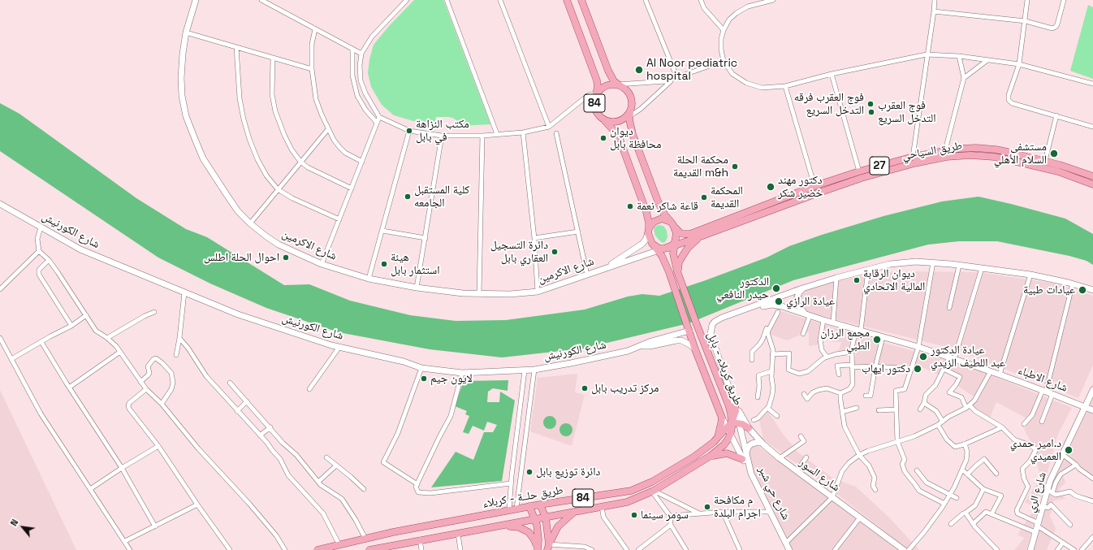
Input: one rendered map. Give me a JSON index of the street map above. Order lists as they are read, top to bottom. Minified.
{"streets":{"main road":["84","طريق السياحي","27","طريق كربلاء - بابل","طريق حلــة - كربلاء"],"street":["شارع الكورنيش","شارع الاكرمين","شارع الاطباء","شارع السور","شارع الري","شارع حي شبر"]},"crossings":[["84","طريق السياحي"],["84","شارع الاكرمين"],["84","طريق كربلاء - بابل"],["84","شارع حي شبر"],["84","طريق حلــة - كربلاء"],["طريق السياحي","شارع الاكرمين"],["طريق كربلاء - بابل","طريق حلــة - كربلاء"],["شارع الاطباء","شارع الري"],["شارع حي شبر","طريق حلــة - كربلاء"]],"places":["Al Noor pediatric hospital","فوج العقرب فرقه التدخل السريع","فوج العقرب التدخل السريع","مكتب النزاهة في بابل","ديوان محافظة بابل","مستشفى السلام الأهلي","محكمة الحلة القديمة m&h","دكتور مهند خضير شكر","كلية المستقبل الجامعه","المحكمة القديمة","قاعة شاكر نعمة","دائرة التسجيل العقاري بابل","احوال الحلة اطلس","هيئة استثمار بابل","ديوان الرقابة المالية الاتحادي","الدكتور حيدر النافعي","عيادات طبية","عيادة الرازي","مجمع الرزان الطبي","عيادة الدكتور عبد اللطيف الزيدي","دكتور ايهاب","لايون جيم","مركز تدريب بابل","د.امير حمدي العميدي","دائرة توزيع بابل","م مكافحة اجرام البلدة","سومر سينما"],"north":"top left"}
